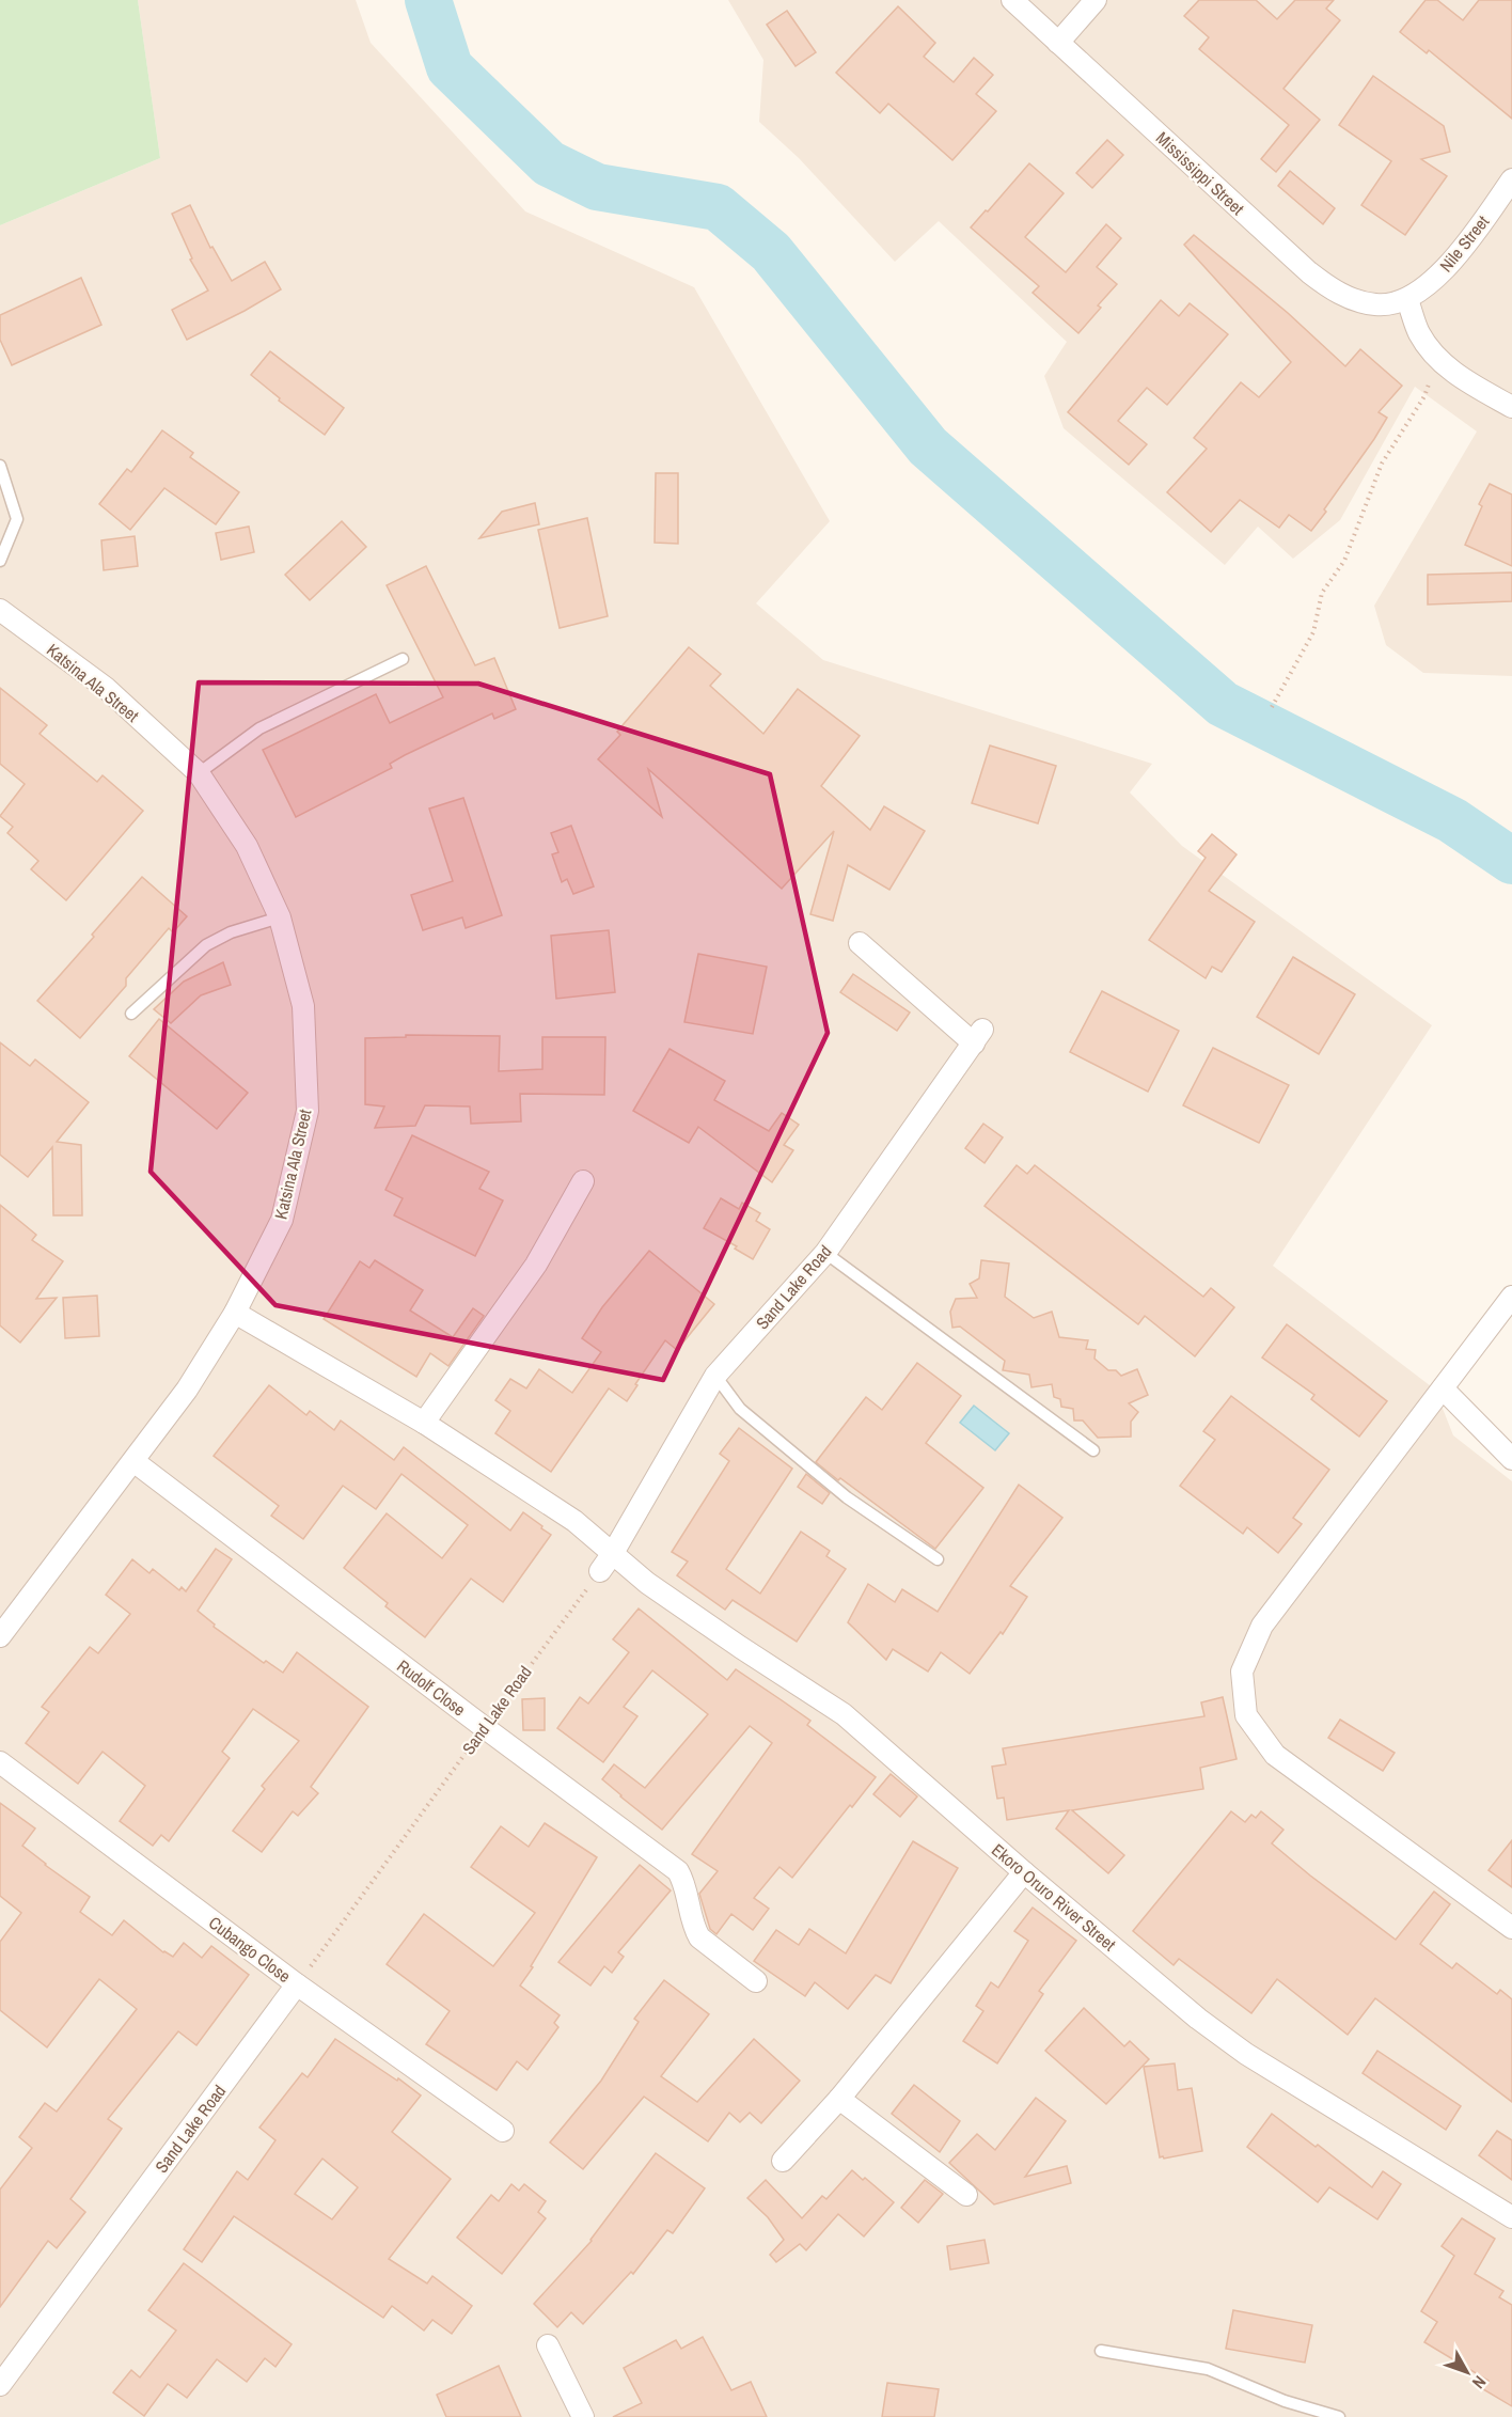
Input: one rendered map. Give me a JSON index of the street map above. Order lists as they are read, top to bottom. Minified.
{"streets":{"street":["Mississippi Street","Nile Street","Katsina Ala Street","Sand Lake Road","Rudolf Close","Ekoro Oruro River Street","Cubango Close"]},"crossings":[["Mississippi Street","Nile Street"],["Katsina Ala Street","Rudolf Close"],["Katsina Ala Street","Ekoro Oruro River Street"],["Sand Lake Road","Rudolf Close"],["Sand Lake Road","Ekoro Oruro River Street"],["Sand Lake Road","Cubango Close"]],"north":"bottom right"}
